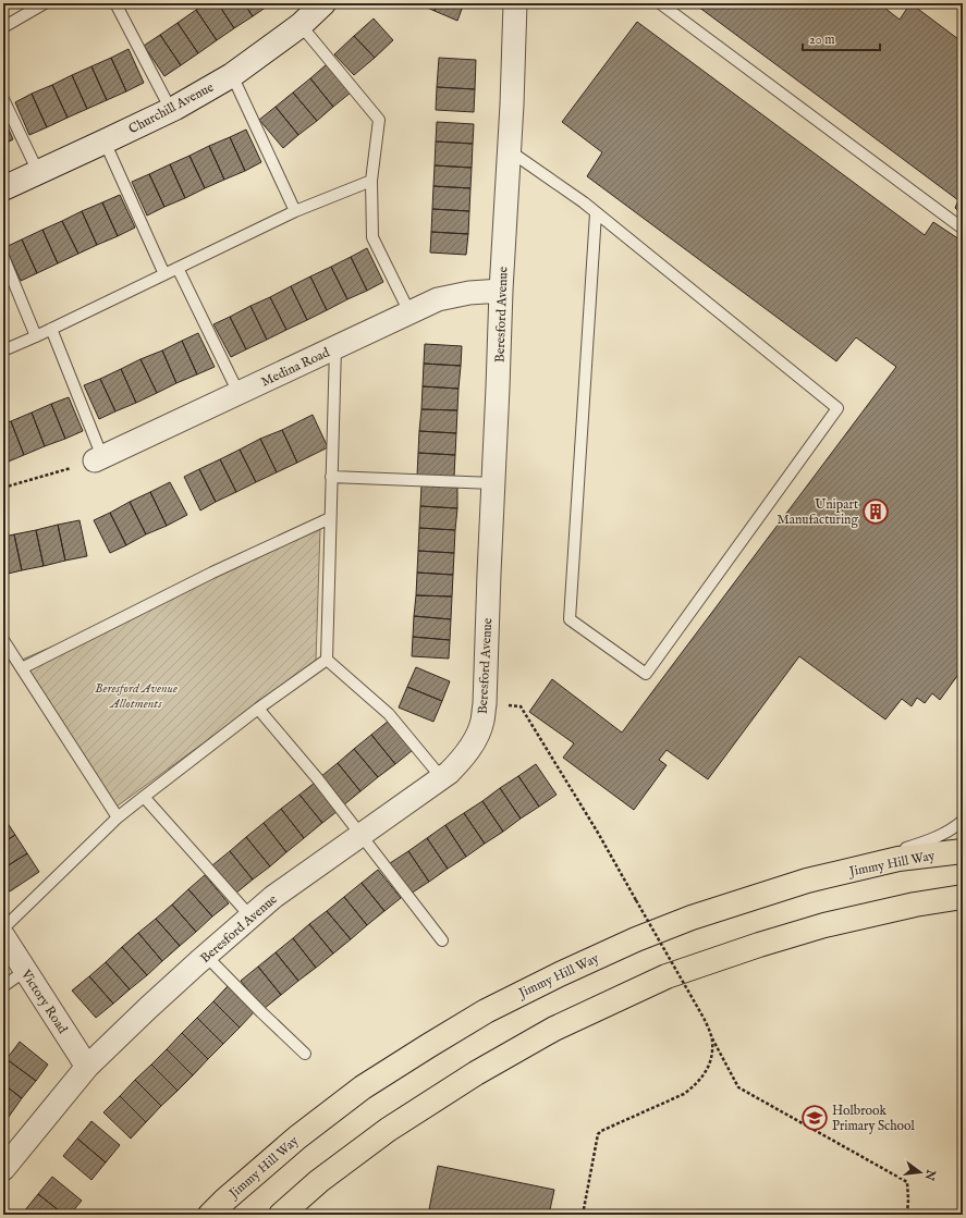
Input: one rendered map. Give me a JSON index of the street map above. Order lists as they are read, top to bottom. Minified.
{"streets":{"highway":["Jimmy Hill Way"],"street":["Churchill Avenue","Beresford Avenue","Medina Road","Victory Road"]},"crossings":[["Beresford Avenue","Medina Road"],["Beresford Avenue","Victory Road"]],"parks":["Beresford Avenue Allotments"],"places":{"building":["Unipart Manufacturing"],"school or university":["Holbrook Primary School"]},"scale_bar":"20 m","north":"right"}
